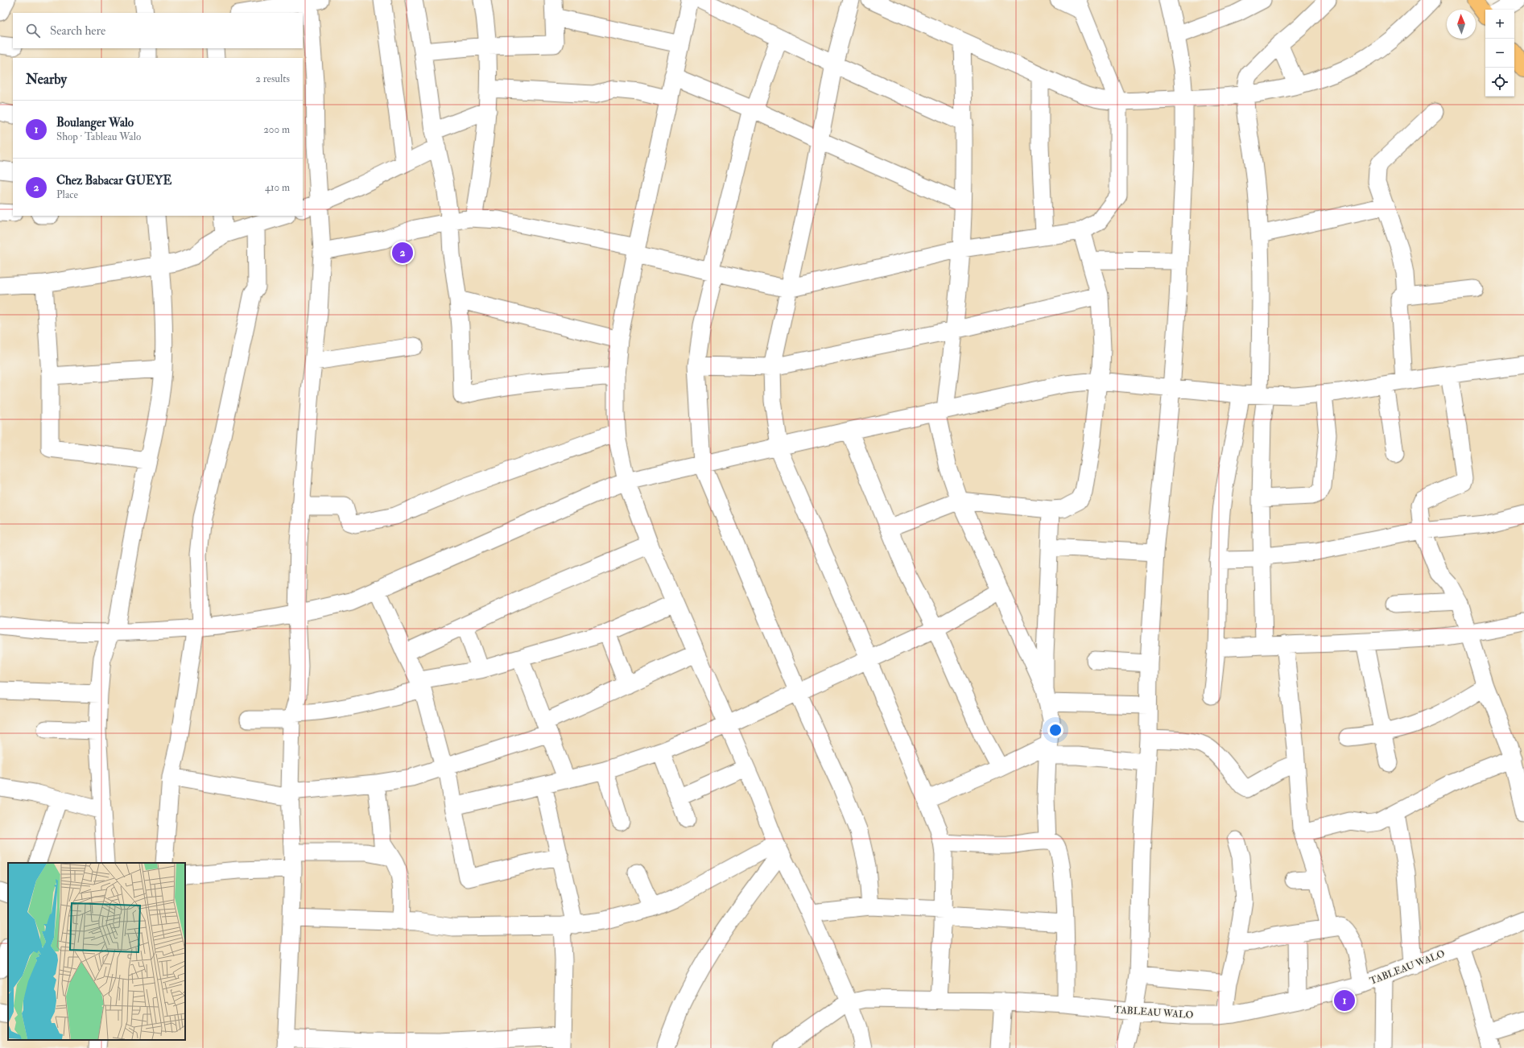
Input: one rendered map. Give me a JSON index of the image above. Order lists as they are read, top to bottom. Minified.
{"streets":{"street":["TABLEAU WALO"]},"north":"top","page":{"map_buttons":["+","−"],"search":"Search here","heading":["Nearby","2 results"],"list":[{"mark":"1","name":"Boulanger Walo","note":"Shop · Tableau Walo","value":"200 m"},{"mark":"2","name":"Chez Babacar GUEYE","note":"Place","value":"410 m"}],"pins":["2","1"]}}
